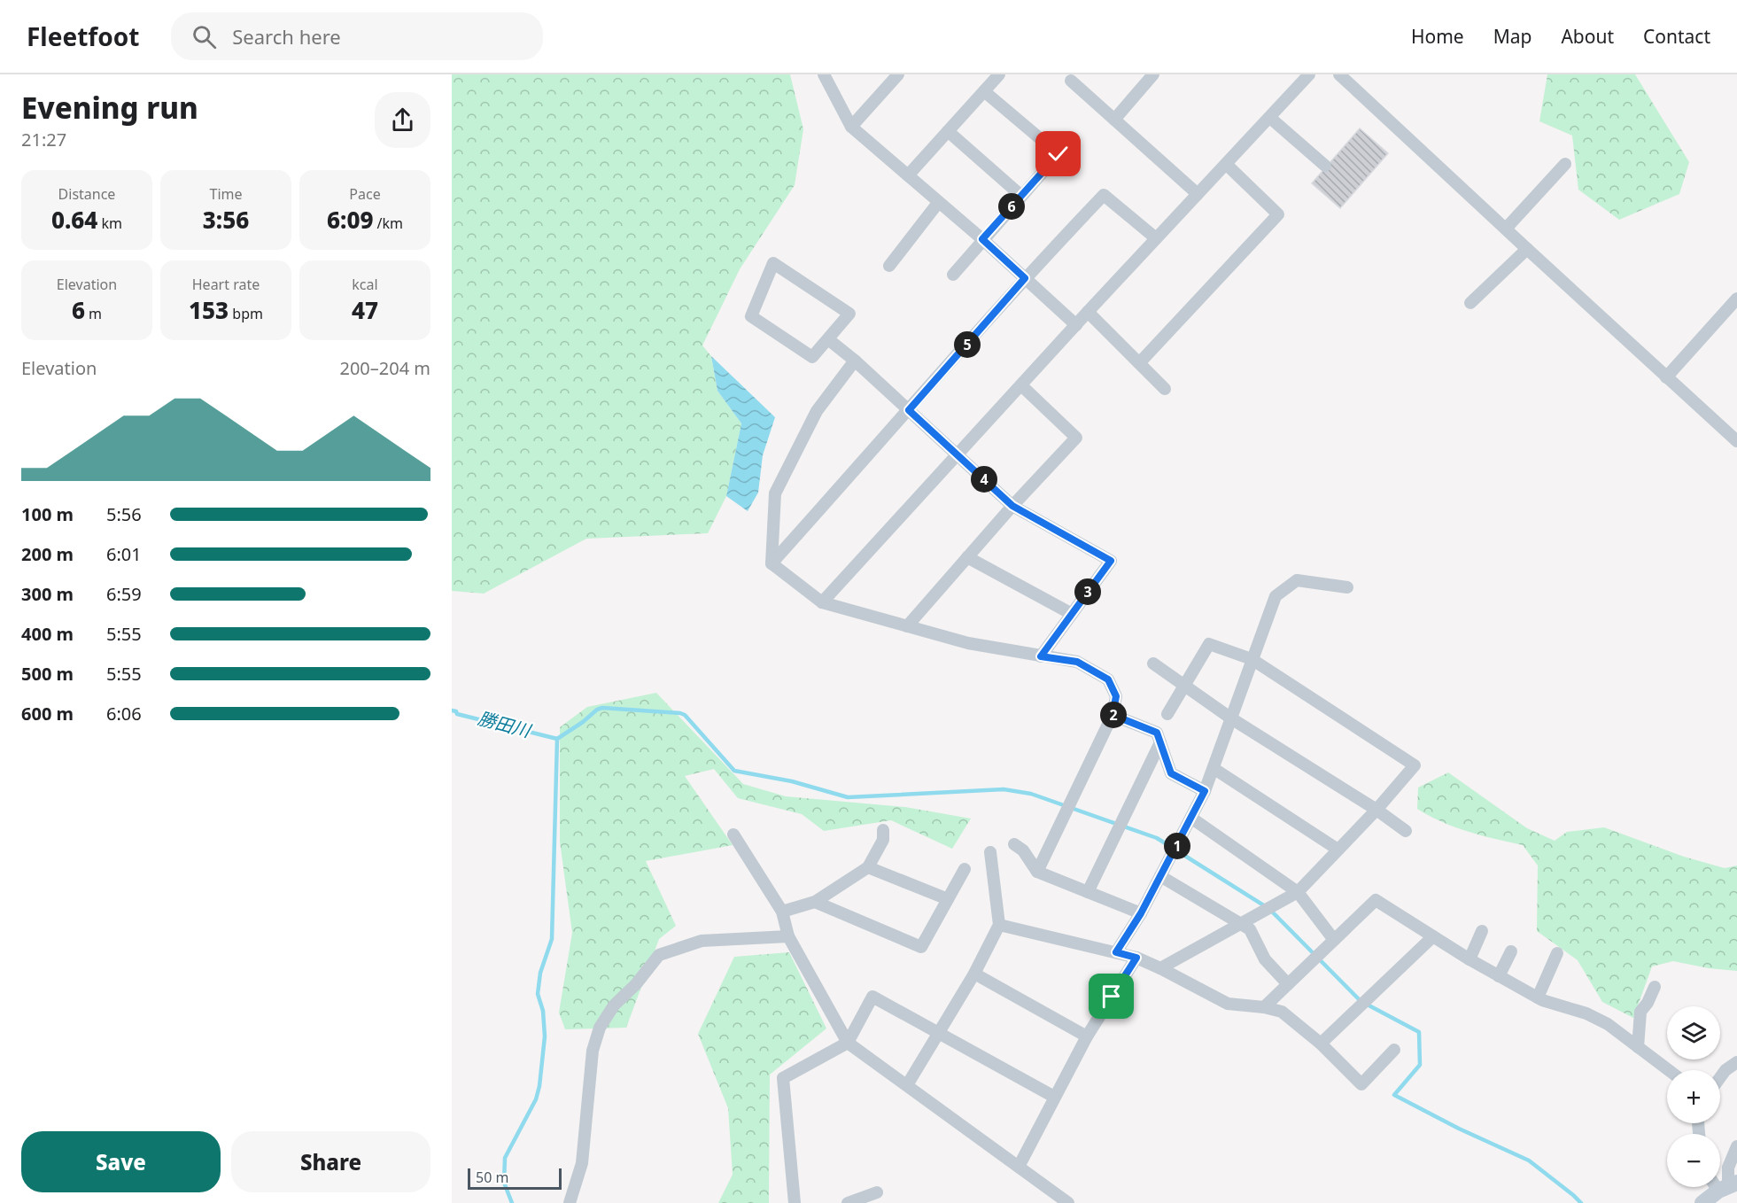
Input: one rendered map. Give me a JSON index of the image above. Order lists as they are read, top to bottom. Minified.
{"water":["勝田川"],"scale_bar":"50 m","page":{"header":"Fleetfoot","search":"Search here","nav":["Home","Map","About","Contact"],"heading":["Evening run","21:27"],"stats":[["Distance","0.64 km"],["Time","3:56"],["Pace","6:09 /km"],["Elevation","6 m"],["Heart rate","153 bpm"],["kcal","47"]],"pins":["6","5","4","3","2","1"],"chart":["Elevation","200–204 m"],"list":[{"name":"100 m","note":"5:56"},{"name":"200 m","note":"6:01"},{"name":"300 m","note":"6:59"},{"name":"400 m","note":"5:55"},{"name":"500 m","note":"5:55"},{"name":"600 m","note":"6:06"}],"map_buttons":["+","−"],"buttons":["Save","Share"],"scale":"50 m"}}
